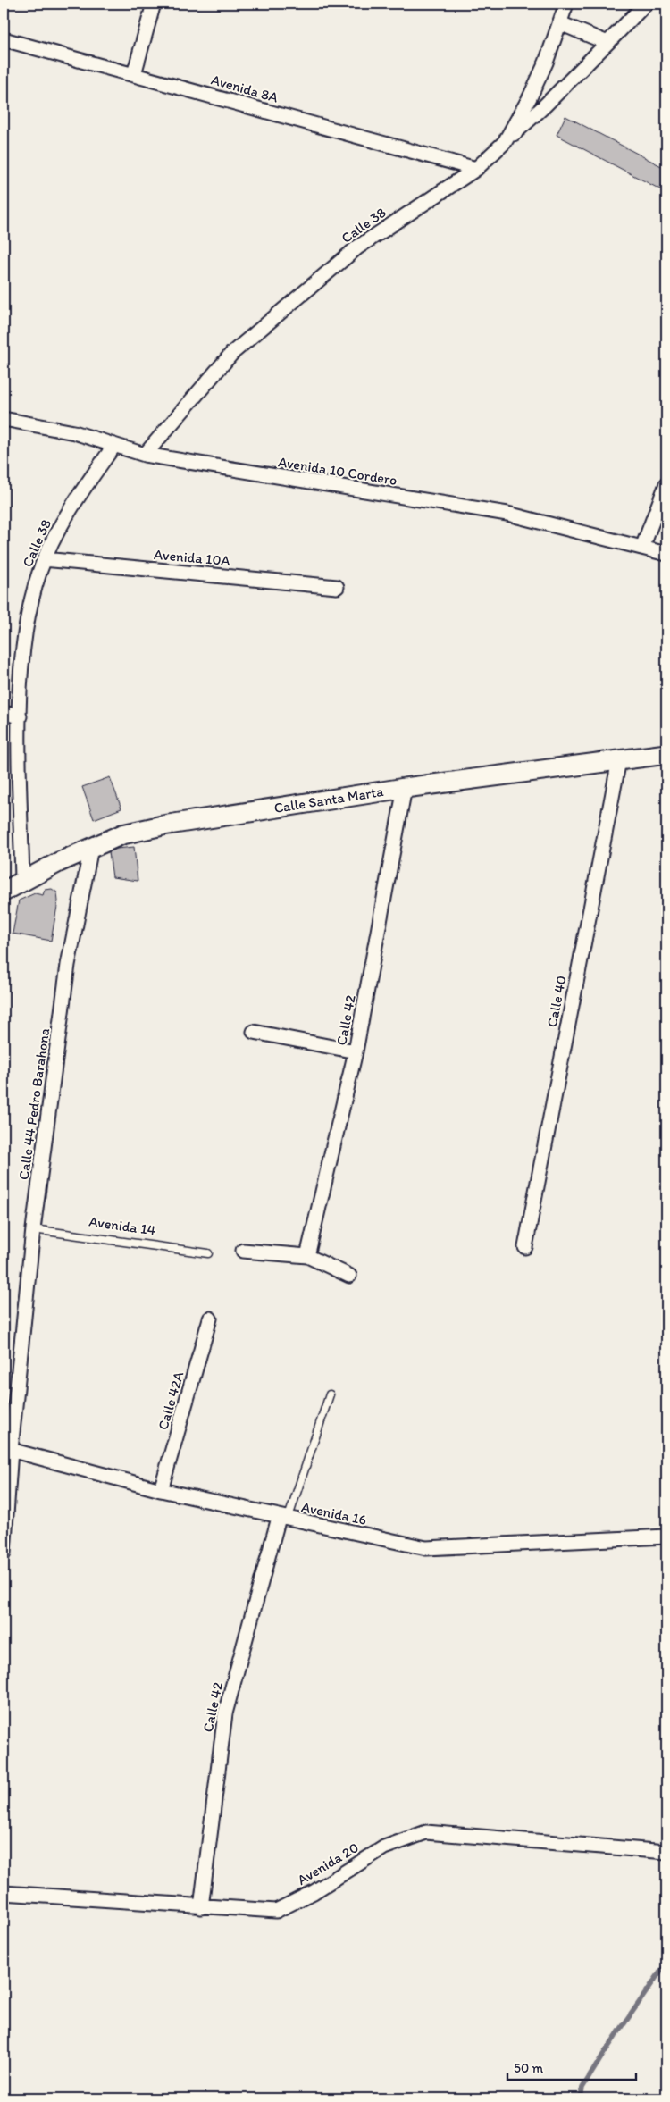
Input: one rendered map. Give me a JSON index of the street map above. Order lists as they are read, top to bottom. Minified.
{"streets":{"street":["Avenida 8A","Calle 38","Avenida 10 Cordero","Avenida 10A","Calle Santa Marta","Calle 40","Calle 42","Calle 44 Pedro Barahona","Calle 42A","Avenida 16","Avenida 20"],"lane":["Avenida 14"]},"crossings":[["Avenida 8A","Calle 38"],["Calle 38","Avenida 10 Cordero"],["Calle 38","Avenida 10A"],["Calle 38","Calle Santa Marta"],["Calle Santa Marta","Calle 40"],["Calle Santa Marta","Calle 42"],["Calle Santa Marta","Calle 44 Pedro Barahona"],["Calle 42","Avenida 16"],["Calle 42","Avenida 20"],["Calle 44 Pedro Barahona","Avenida 14"],["Calle 44 Pedro Barahona","Avenida 16"],["Calle 42A","Avenida 16"]],"scale_bar":"50 m"}
